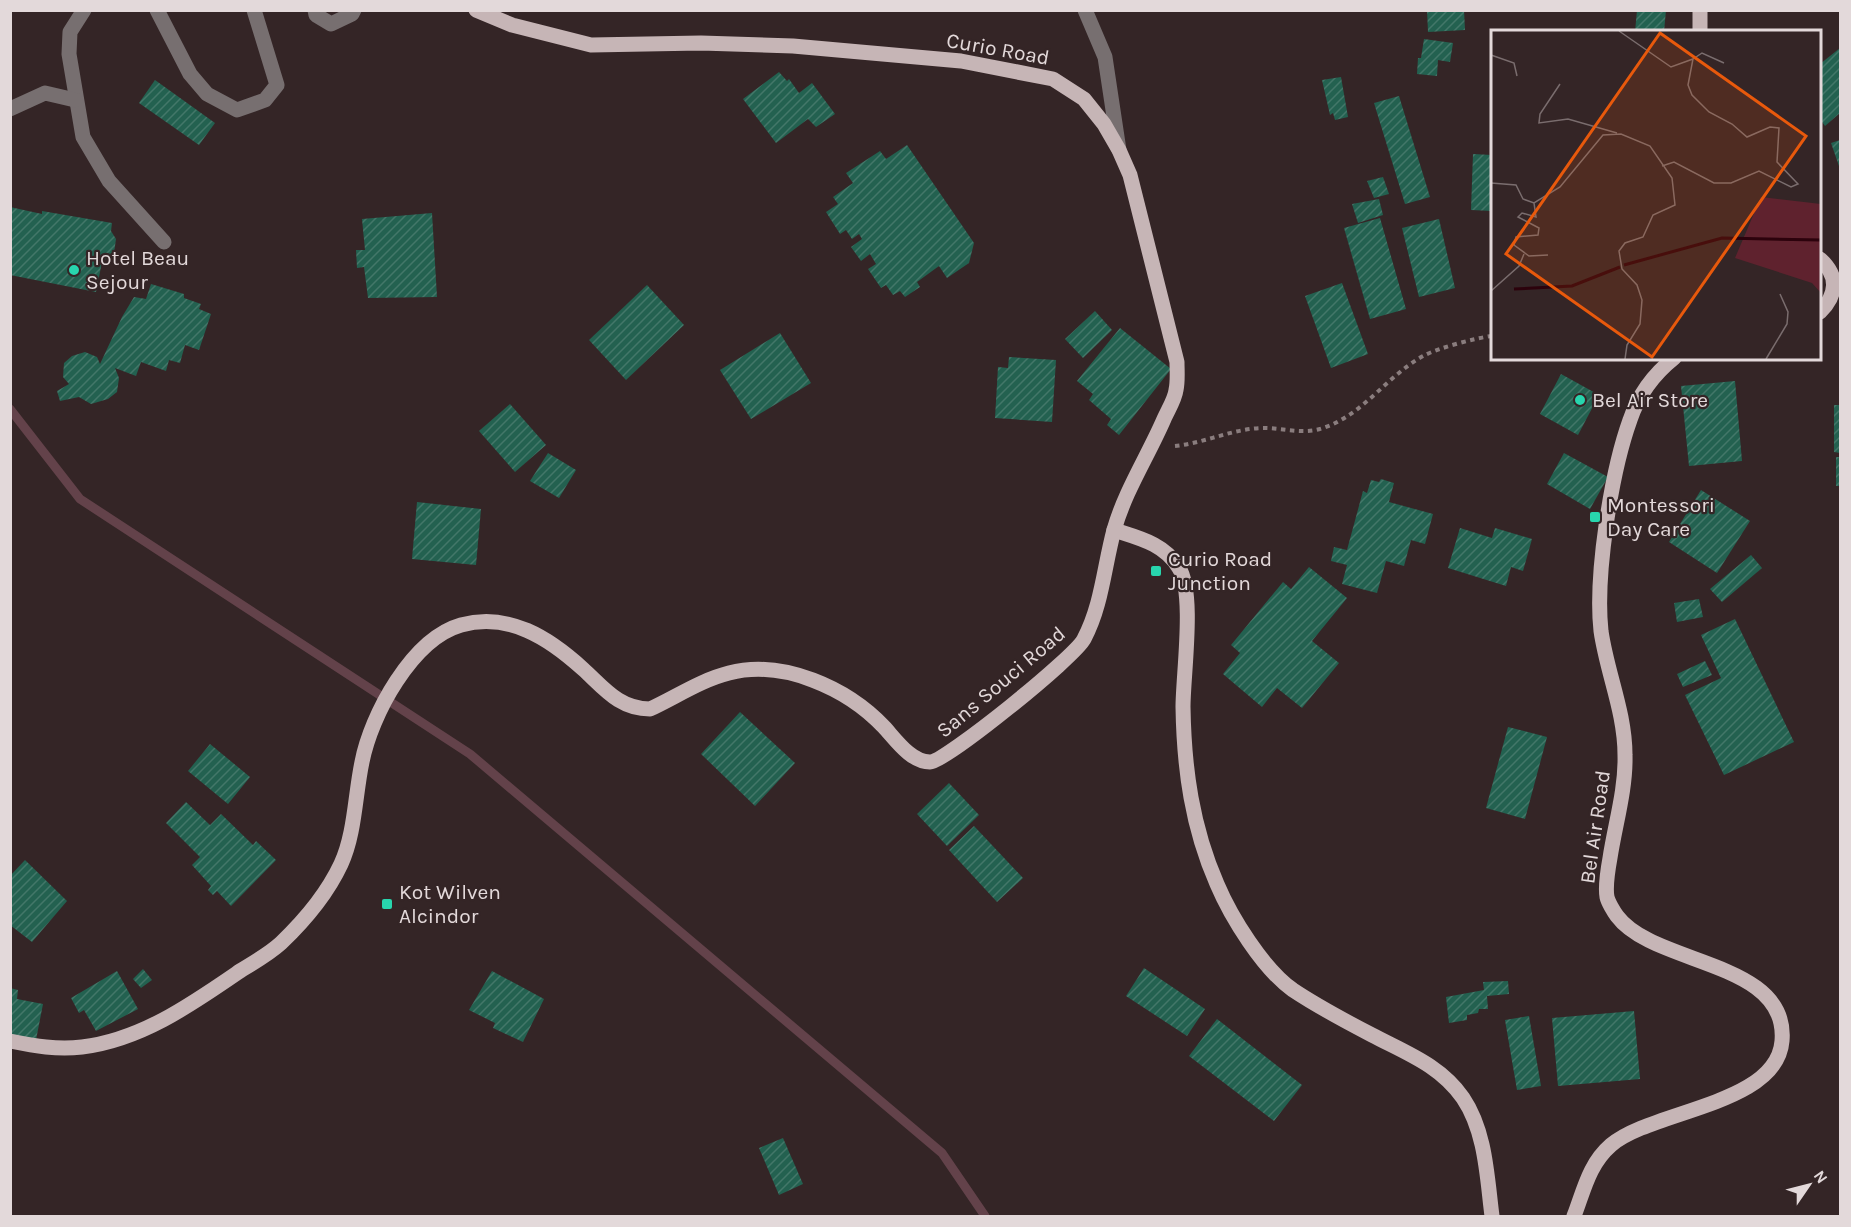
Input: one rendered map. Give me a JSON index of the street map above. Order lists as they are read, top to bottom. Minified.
{"streets":{"main road":["Curio Road","Sans Souci Road","Bel Air Road"]},"crossings":[["Curio Road","Sans Souci Road"]],"places":{"other":["Hotel Beau Sejour","Bel Air Store"],"transit":["Montessori Day Care","Curio Road Junction","Kot Wilven Alcindor"]},"north":"top right"}
